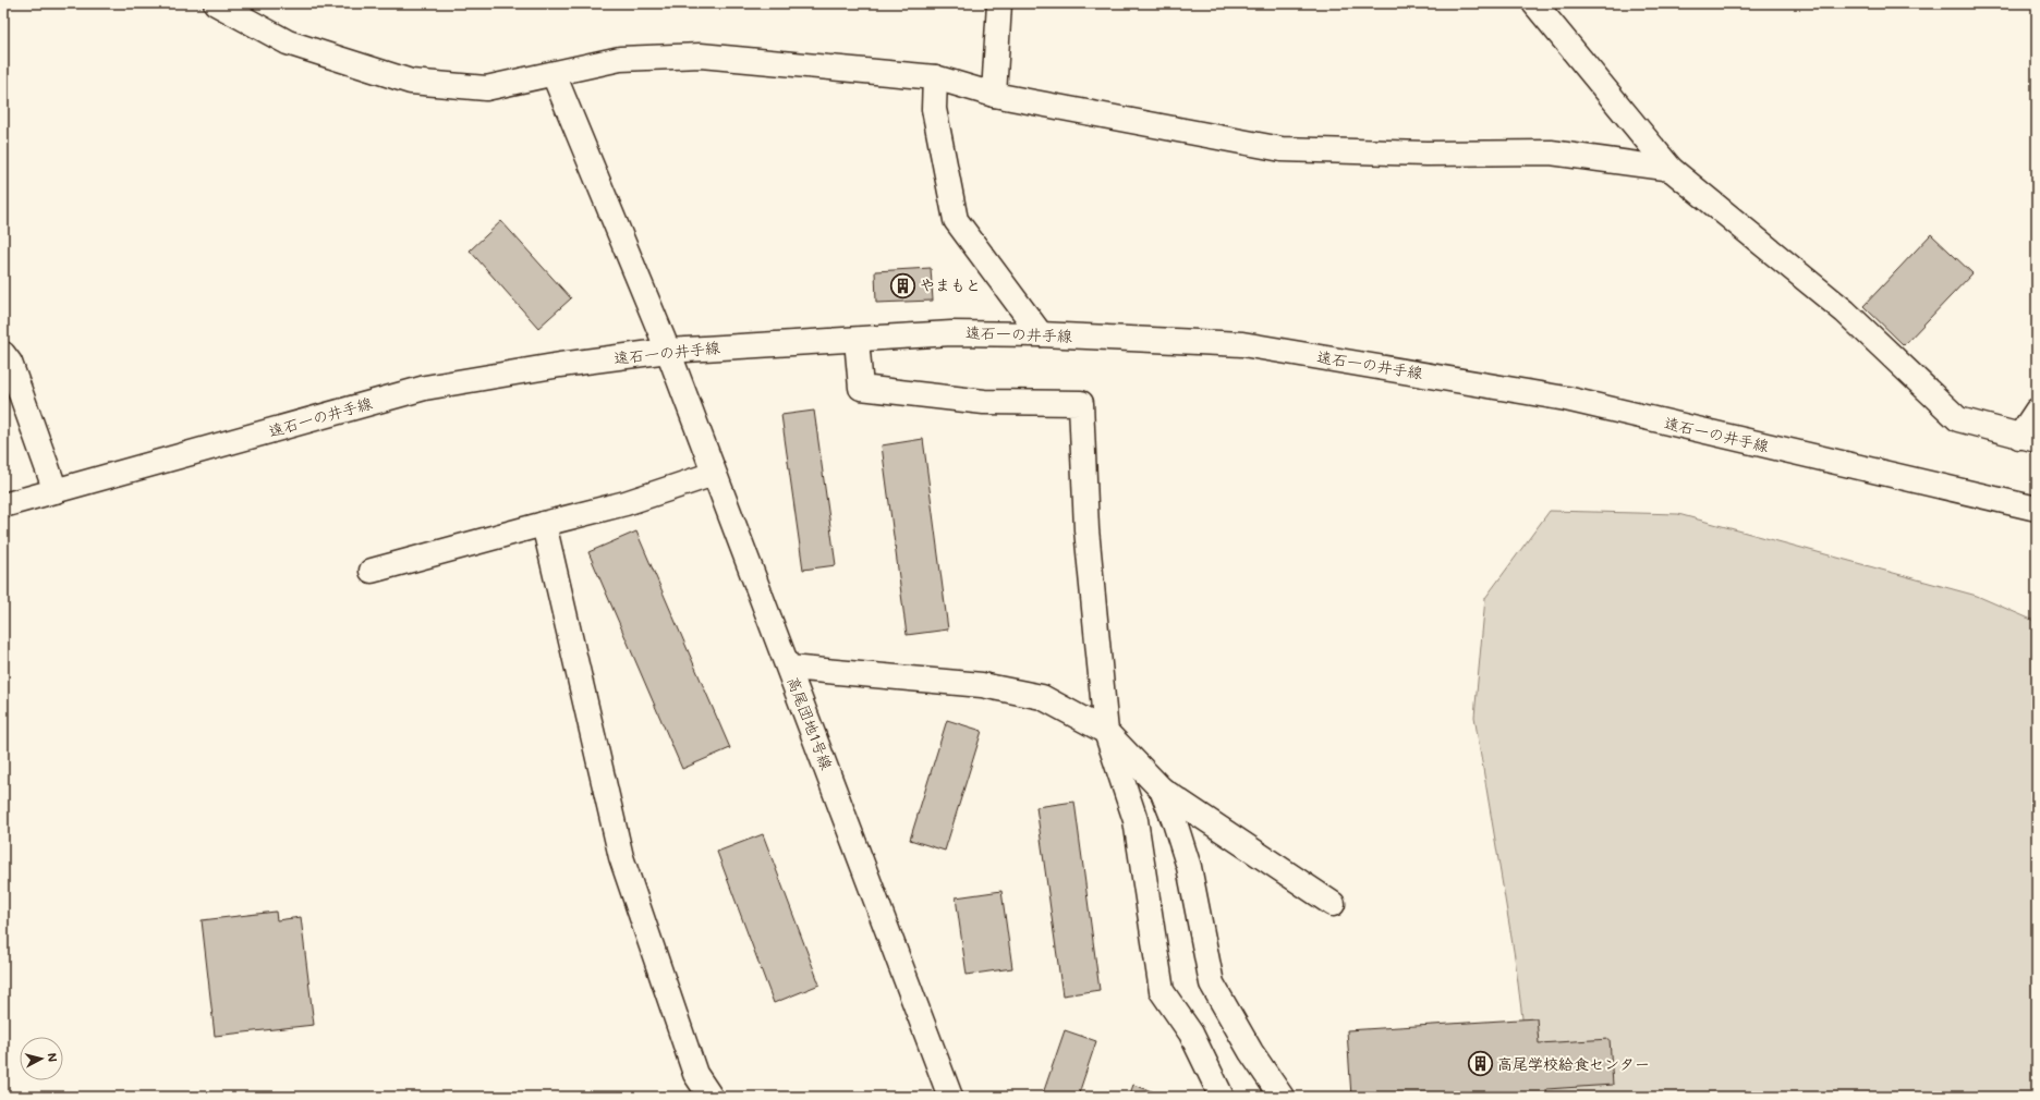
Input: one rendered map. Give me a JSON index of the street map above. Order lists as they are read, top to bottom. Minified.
{"streets":{"street":["遠石一の井手線","高尾団地1号線"]},"crossings":[["遠石一の井手線","高尾団地1号線"]],"places":{"building":["やまもと","高尾学校給食センター"]},"north":"right"}
